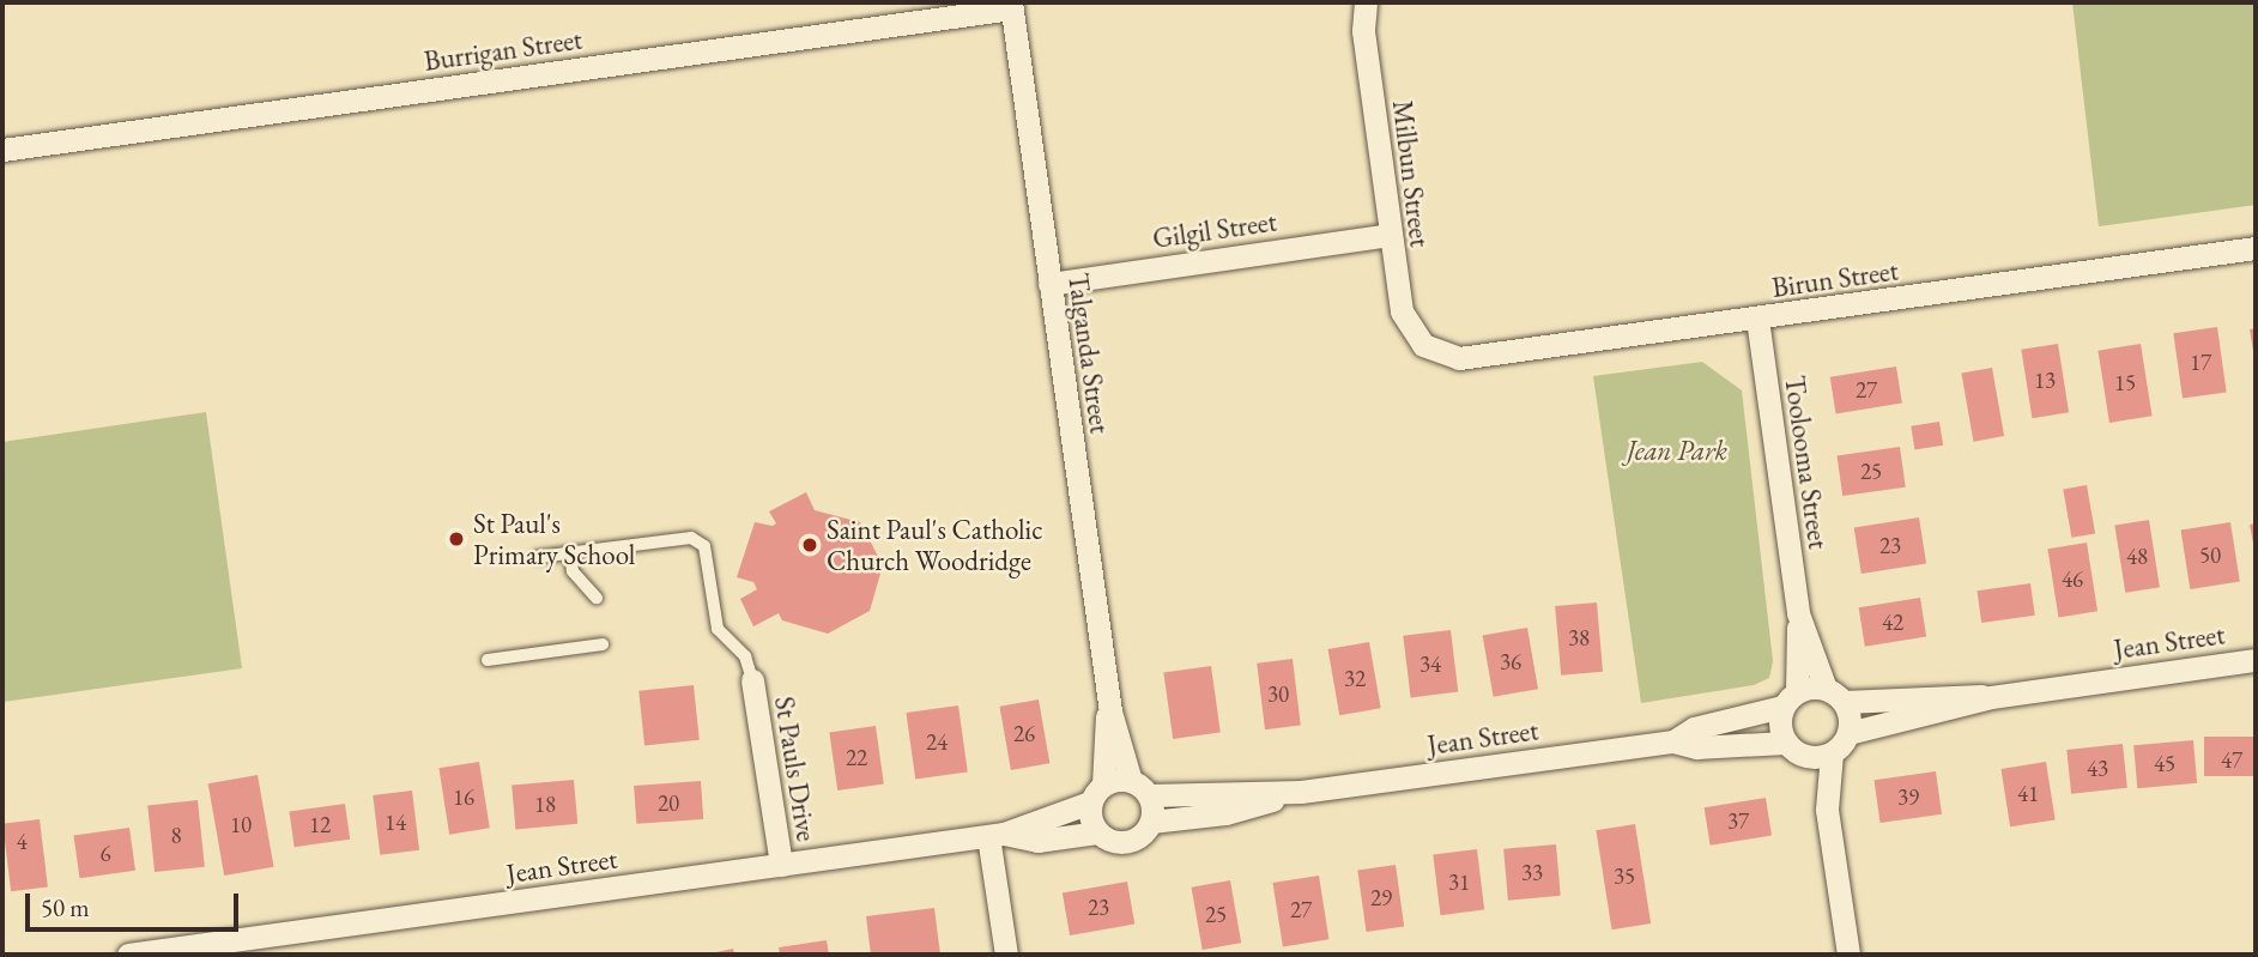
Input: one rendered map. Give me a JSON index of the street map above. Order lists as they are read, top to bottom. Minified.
{"streets":{"street":["Burrigan Street","Milbun Street","Gilgil Street","Birun Street","Talganda Street","Toolooma Street","Jean Street","St Pauls Drive"]},"crossings":[["Burrigan Street","Talganda Street"],["Milbun Street","Gilgil Street"],["Milbun Street","Birun Street"],["Gilgil Street","Talganda Street"],["Birun Street","Toolooma Street"],["Talganda Street","Jean Street"],["Toolooma Street","Jean Street"],["Jean Street","St Pauls Drive"]],"parks":["Jean Park"],"places":["St Paul's Primary School","Saint Paul's Catholic Church Woodridge"],"house_numbers":["17","13","15","27","25","23","50","48","46","42","38","36","34","32","30","26","24","22","47","45","43","41","16","39","20","18","37","14","10","12","8","4","6","33","35","31","29","23","27","25"],"scale_bar":"50 m"}
